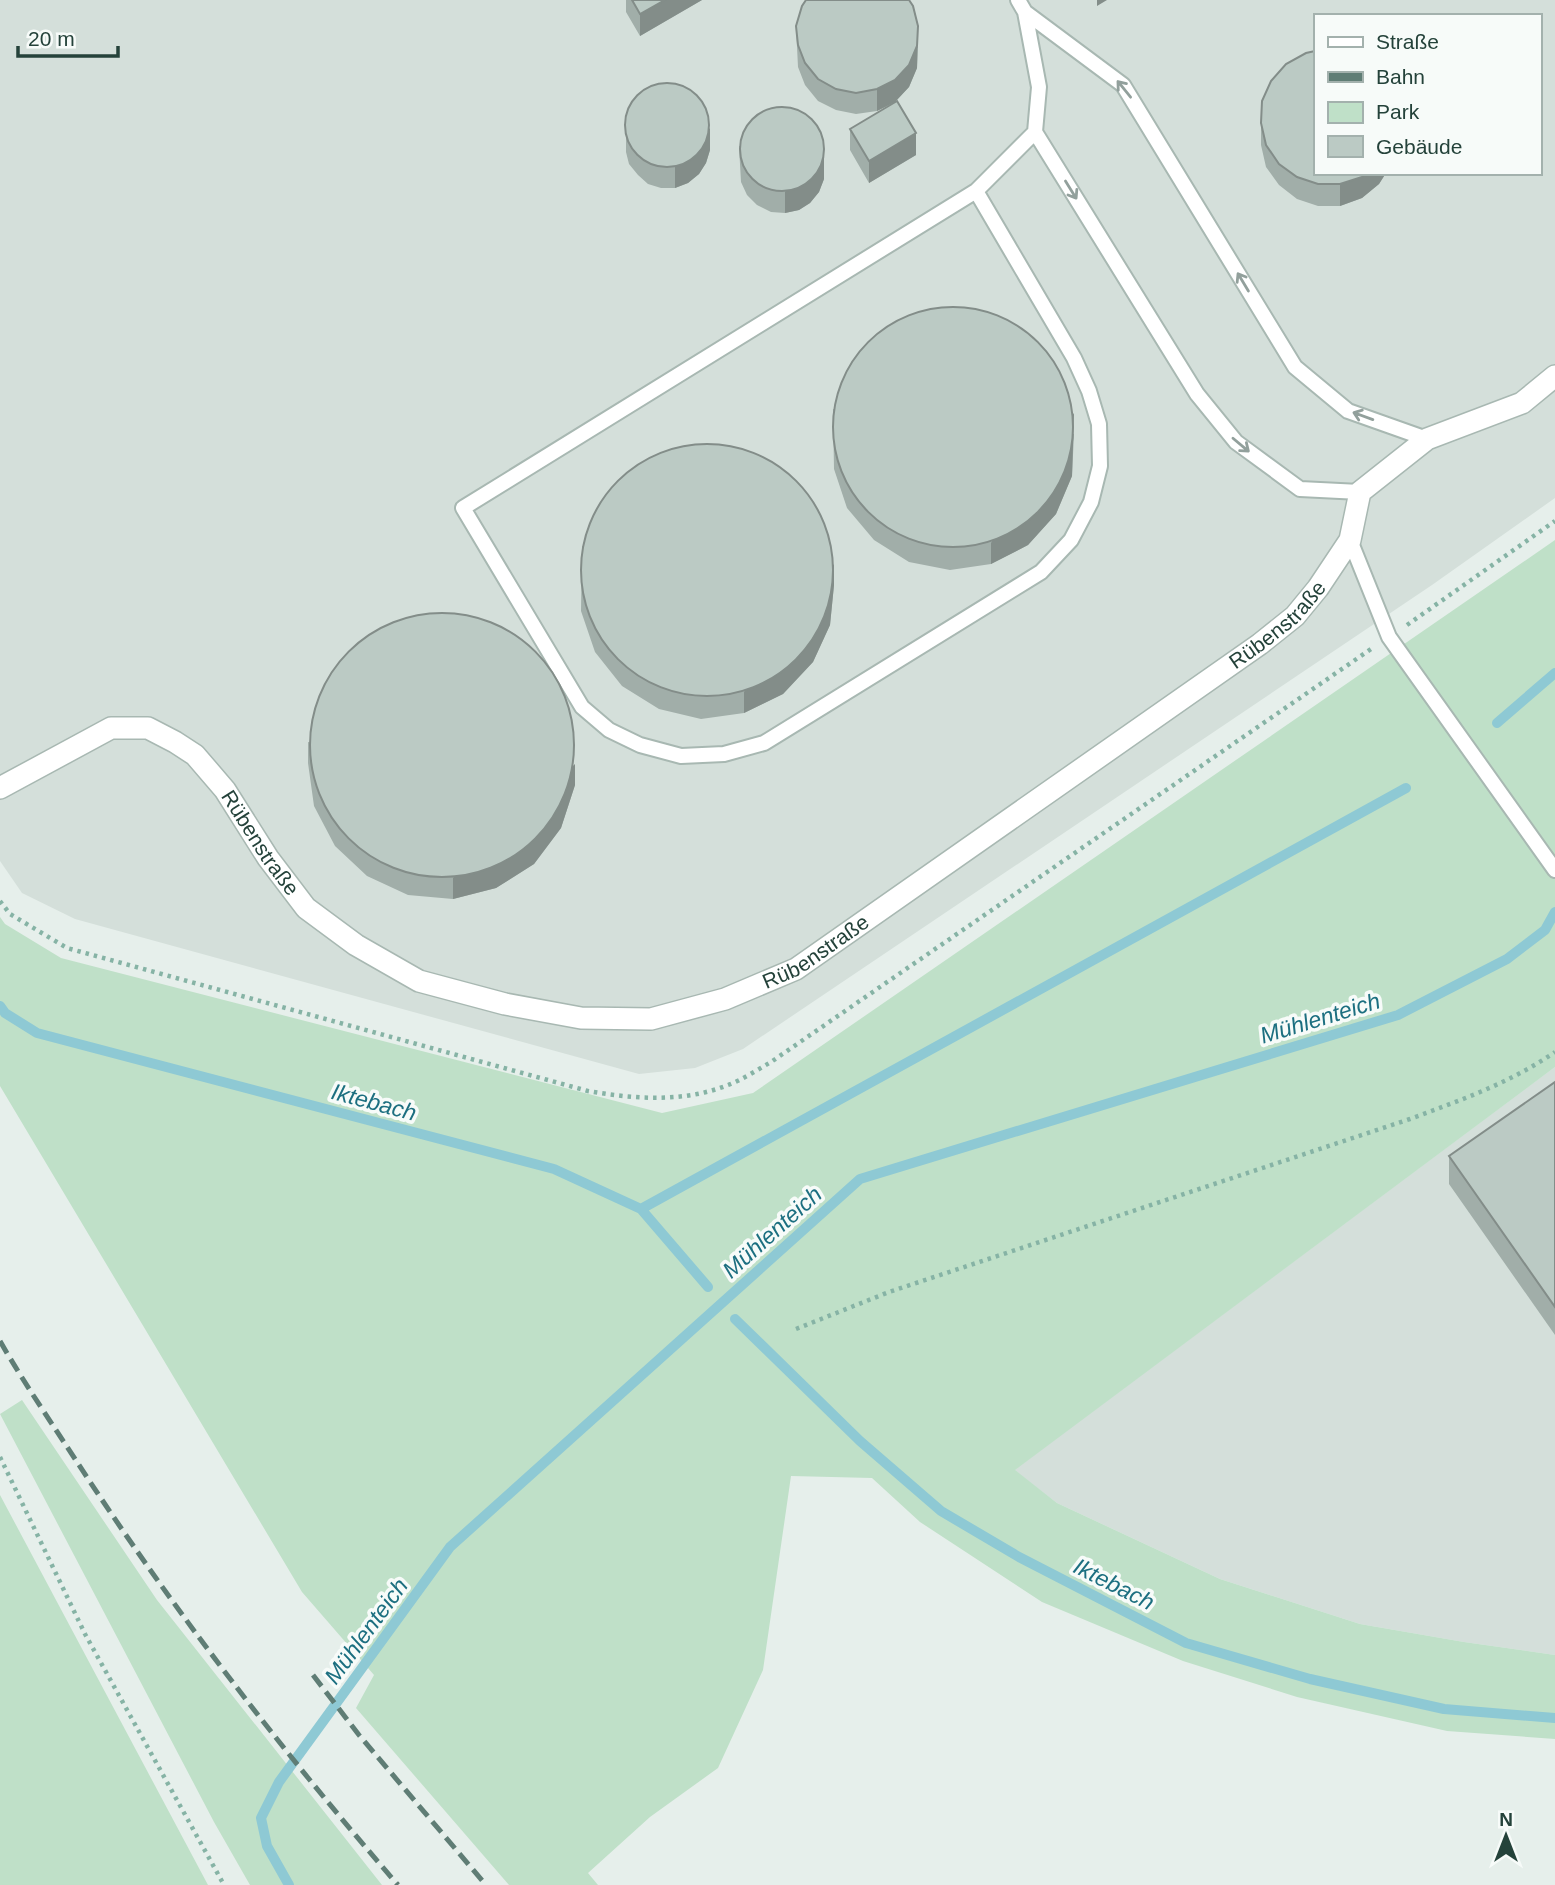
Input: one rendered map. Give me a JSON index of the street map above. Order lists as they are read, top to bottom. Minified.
{"streets":{"street":["Rübenstraße"]},"water":["Mühlenteich","Iktebach"],"legend":["Straße","Bahn","Park","Gebäude"],"scale_bar":"20 m","north":"top"}
